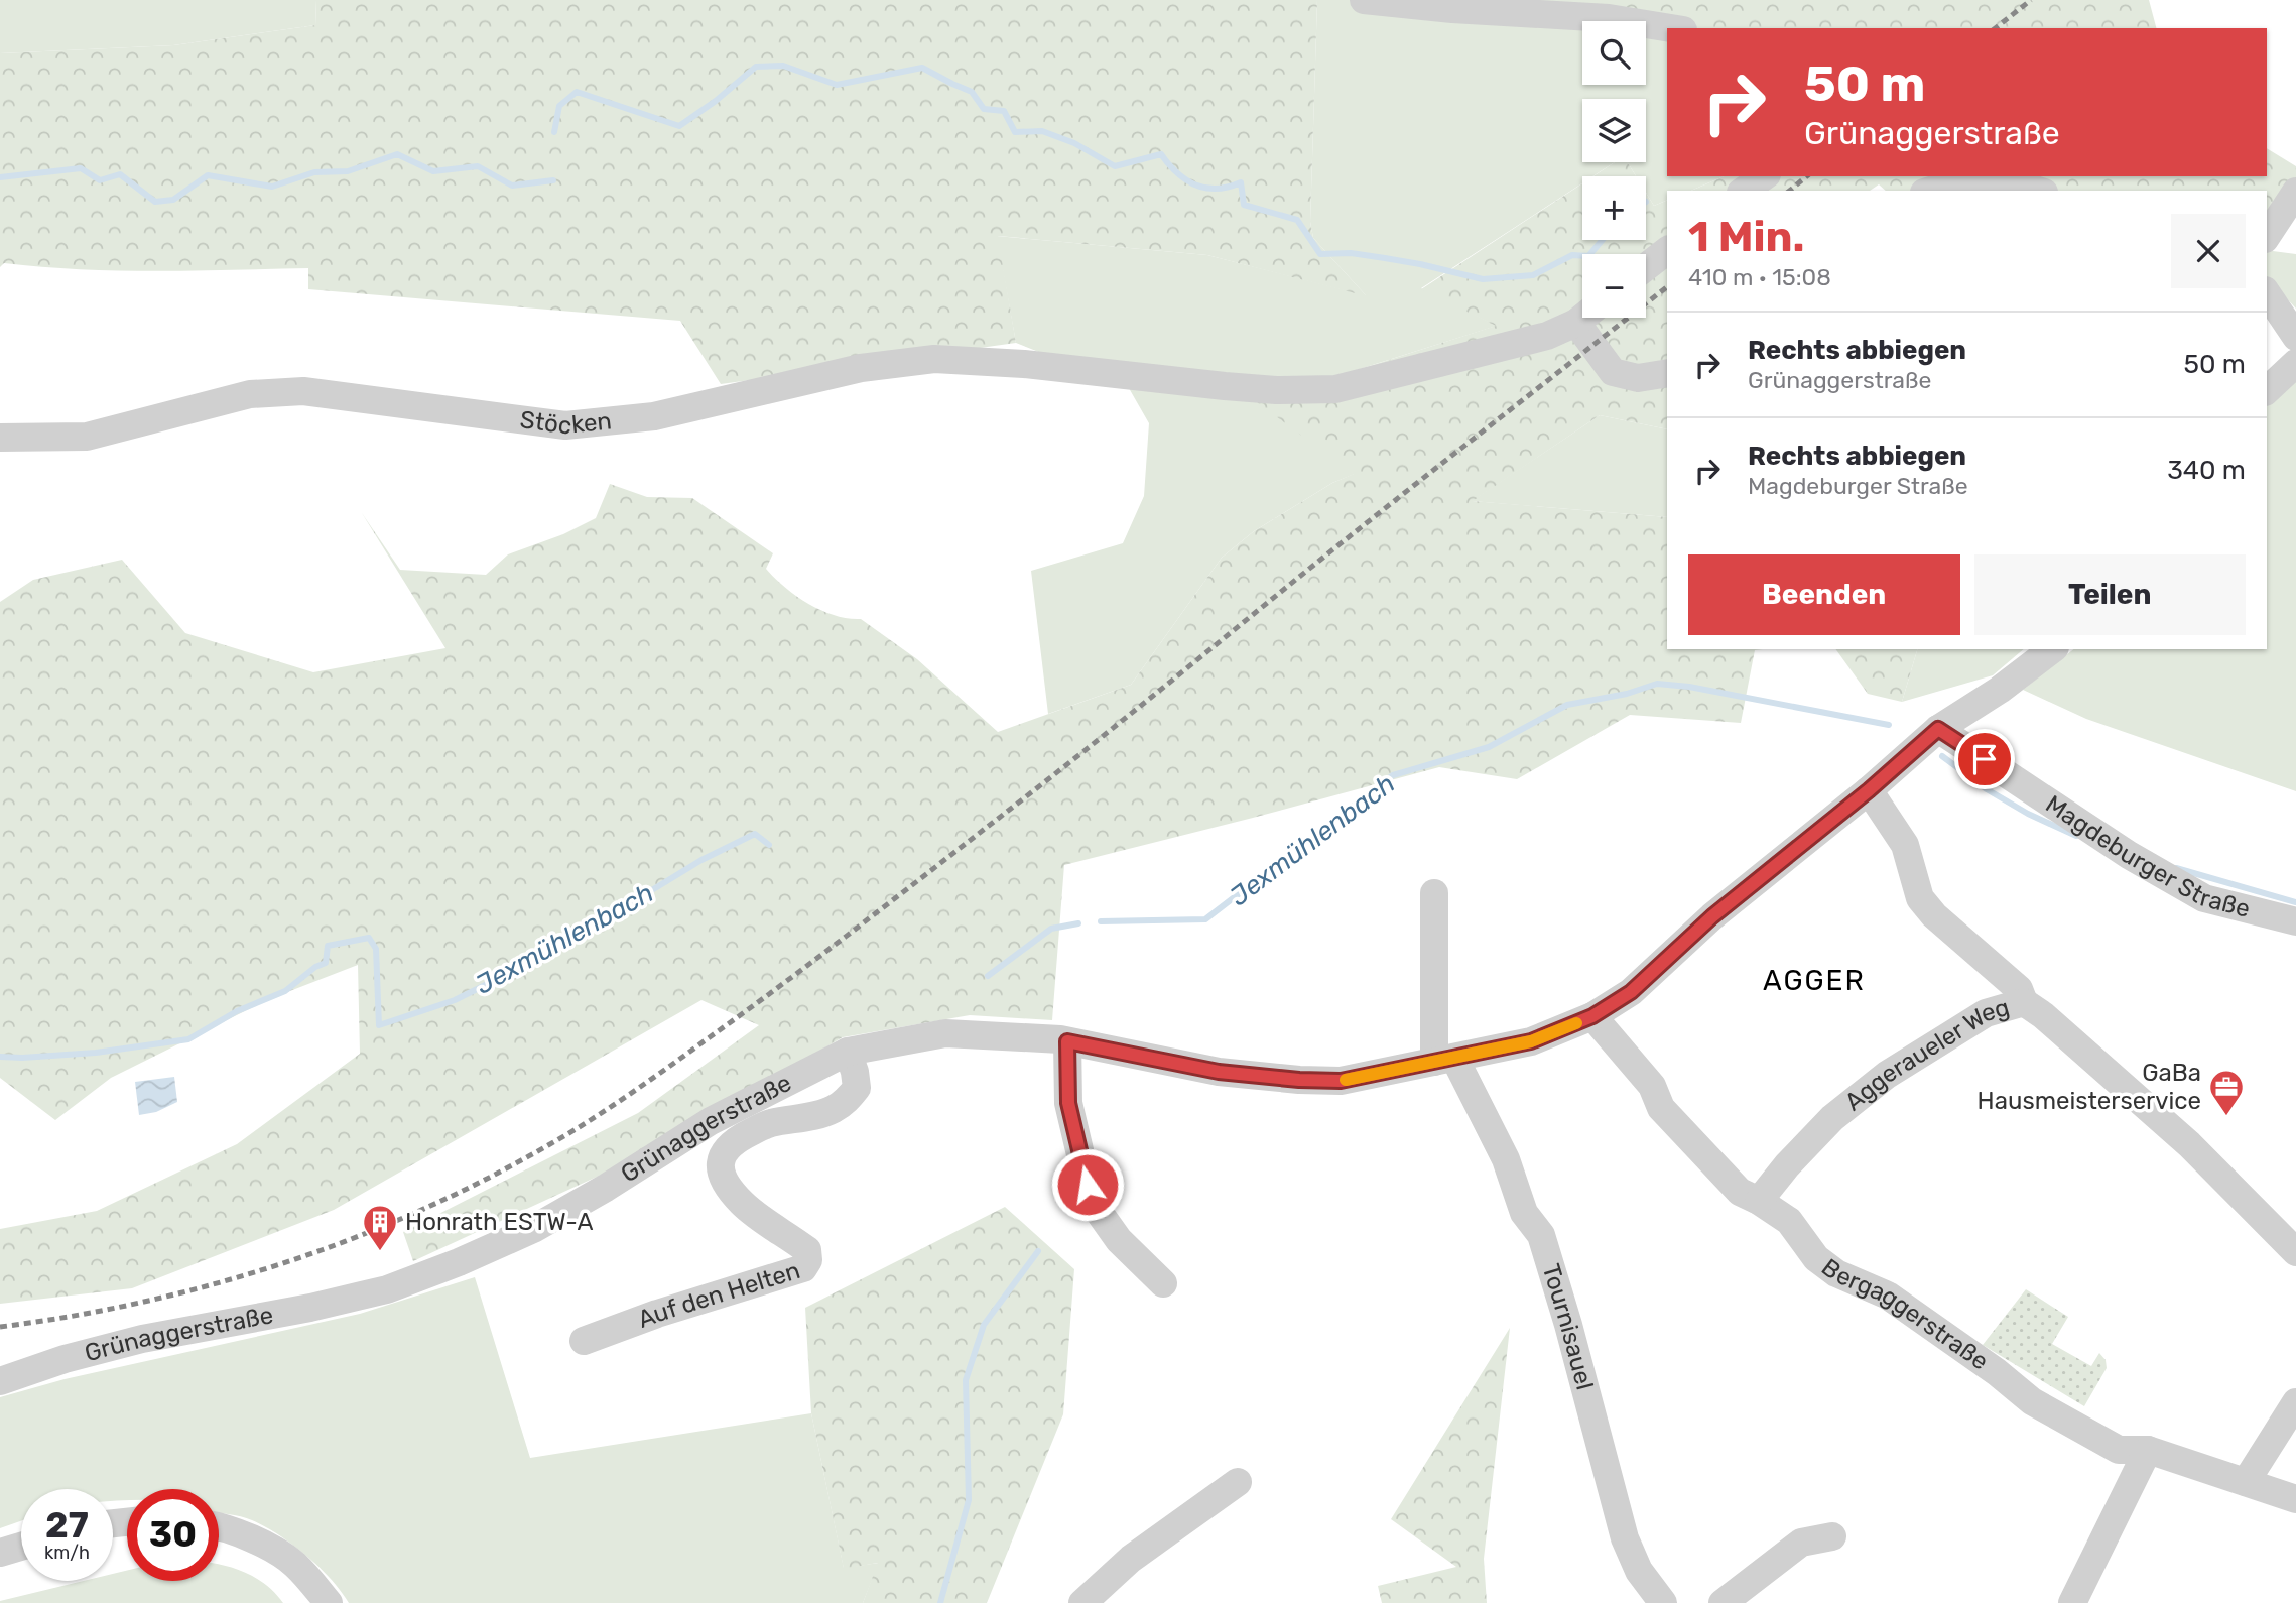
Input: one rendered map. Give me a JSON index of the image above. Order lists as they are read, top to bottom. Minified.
{"streets":{"street":["Stöcken","Magdeburger Straße","Aggeraueler Weg","Grünaggerstraße","Auf den Helten","Bergaggerstraße","Tournisauel"]},"crossings":[["Magdeburger Straße","Grünaggerstraße"],["Aggeraueler Weg","Bergaggerstraße"],["Grünaggerstraße","Auf den Helten"],["Grünaggerstraße","Bergaggerstraße"],["Grünaggerstraße","Tournisauel"]],"districts":["AGGER"],"water":["Jexmühlenbach"],"places":{"office":["GaBa Hausmeisterservice"],"building":["Honrath ESTW-A"]},"page":{"map_buttons":["+","−"],"turn":["50 m","Grünaggerstraße"],"heading":["1 Min.","410 m · 15:08"],"list":[{"name":"Rechts abbiegen","note":"Grünaggerstraße","value":"50 m"},{"name":"Rechts abbiegen","note":"Magdeburger Straße","value":"340 m"}],"buttons":["Beenden","Teilen"],"speed":"27 km/h","limit":"30"}}
